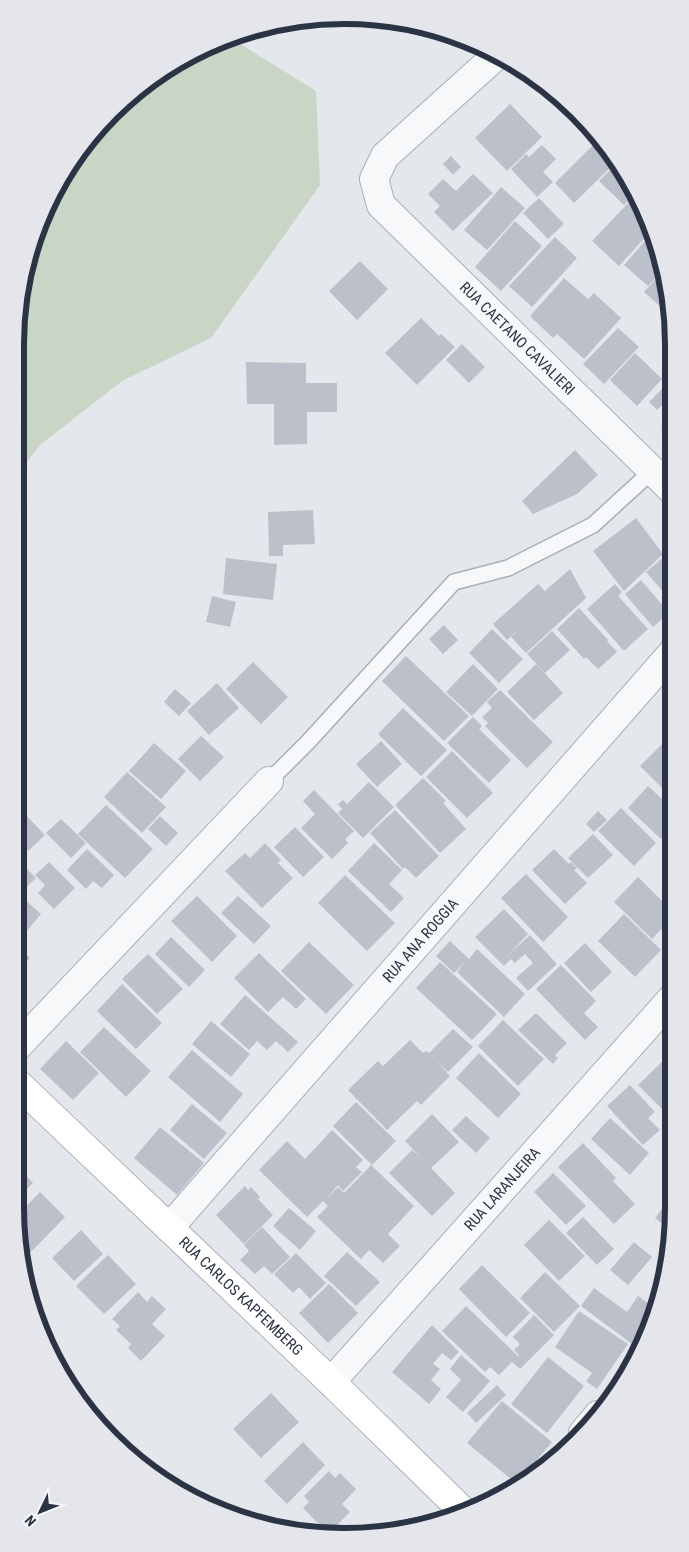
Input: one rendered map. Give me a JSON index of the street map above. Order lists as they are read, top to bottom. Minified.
{"streets":{"street":["RUA CAETANO CAVALIERI","RUA ANA ROGGIA","RUA LARANJEIRA","RUA CARLOS KAPFEMBERG"]},"crossings":[["RUA ANA ROGGIA","RUA CARLOS KAPFEMBERG"],["RUA LARANJEIRA","RUA CARLOS KAPFEMBERG"]],"north":"bottom left"}
